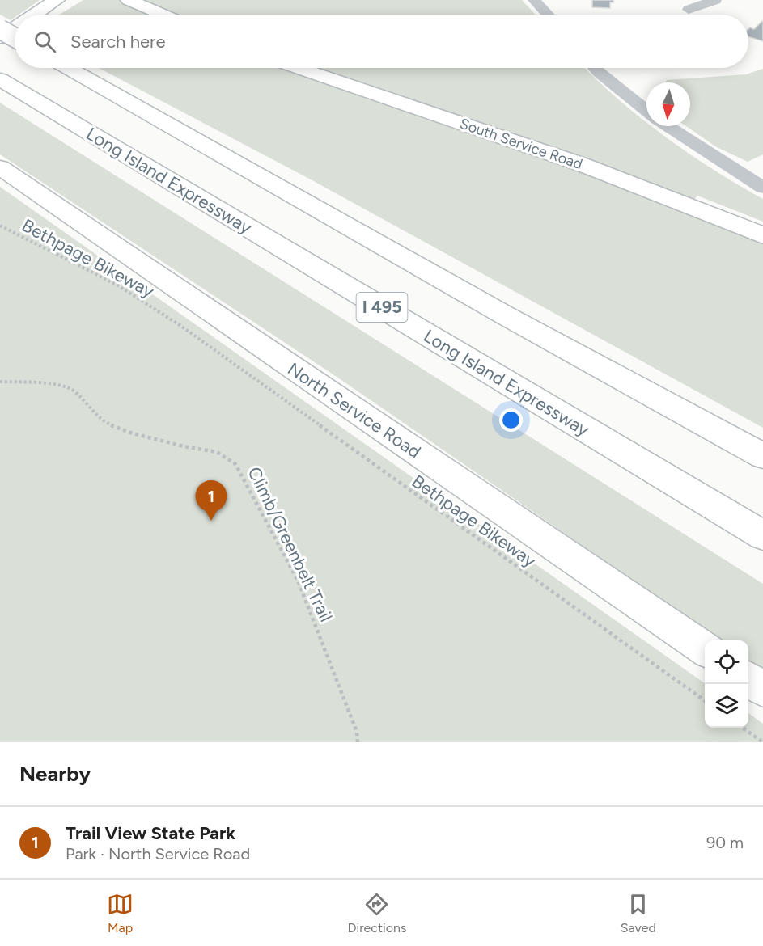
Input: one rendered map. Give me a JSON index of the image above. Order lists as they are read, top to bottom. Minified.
{"streets":{"main road":["South Service Road","Long Island Expressway","I 495","North Service Road"],"path":["Bethpage Bikeway","Climb/Greenbelt Trail"]},"north":"bottom","page":{"search":"Search here","pins":"1","heading":"Nearby","list":[{"mark":"1","name":"Trail View State Park","note":"Park · North Service Road","value":"90 m"}],"nav":["Map","Directions","Saved"]}}
